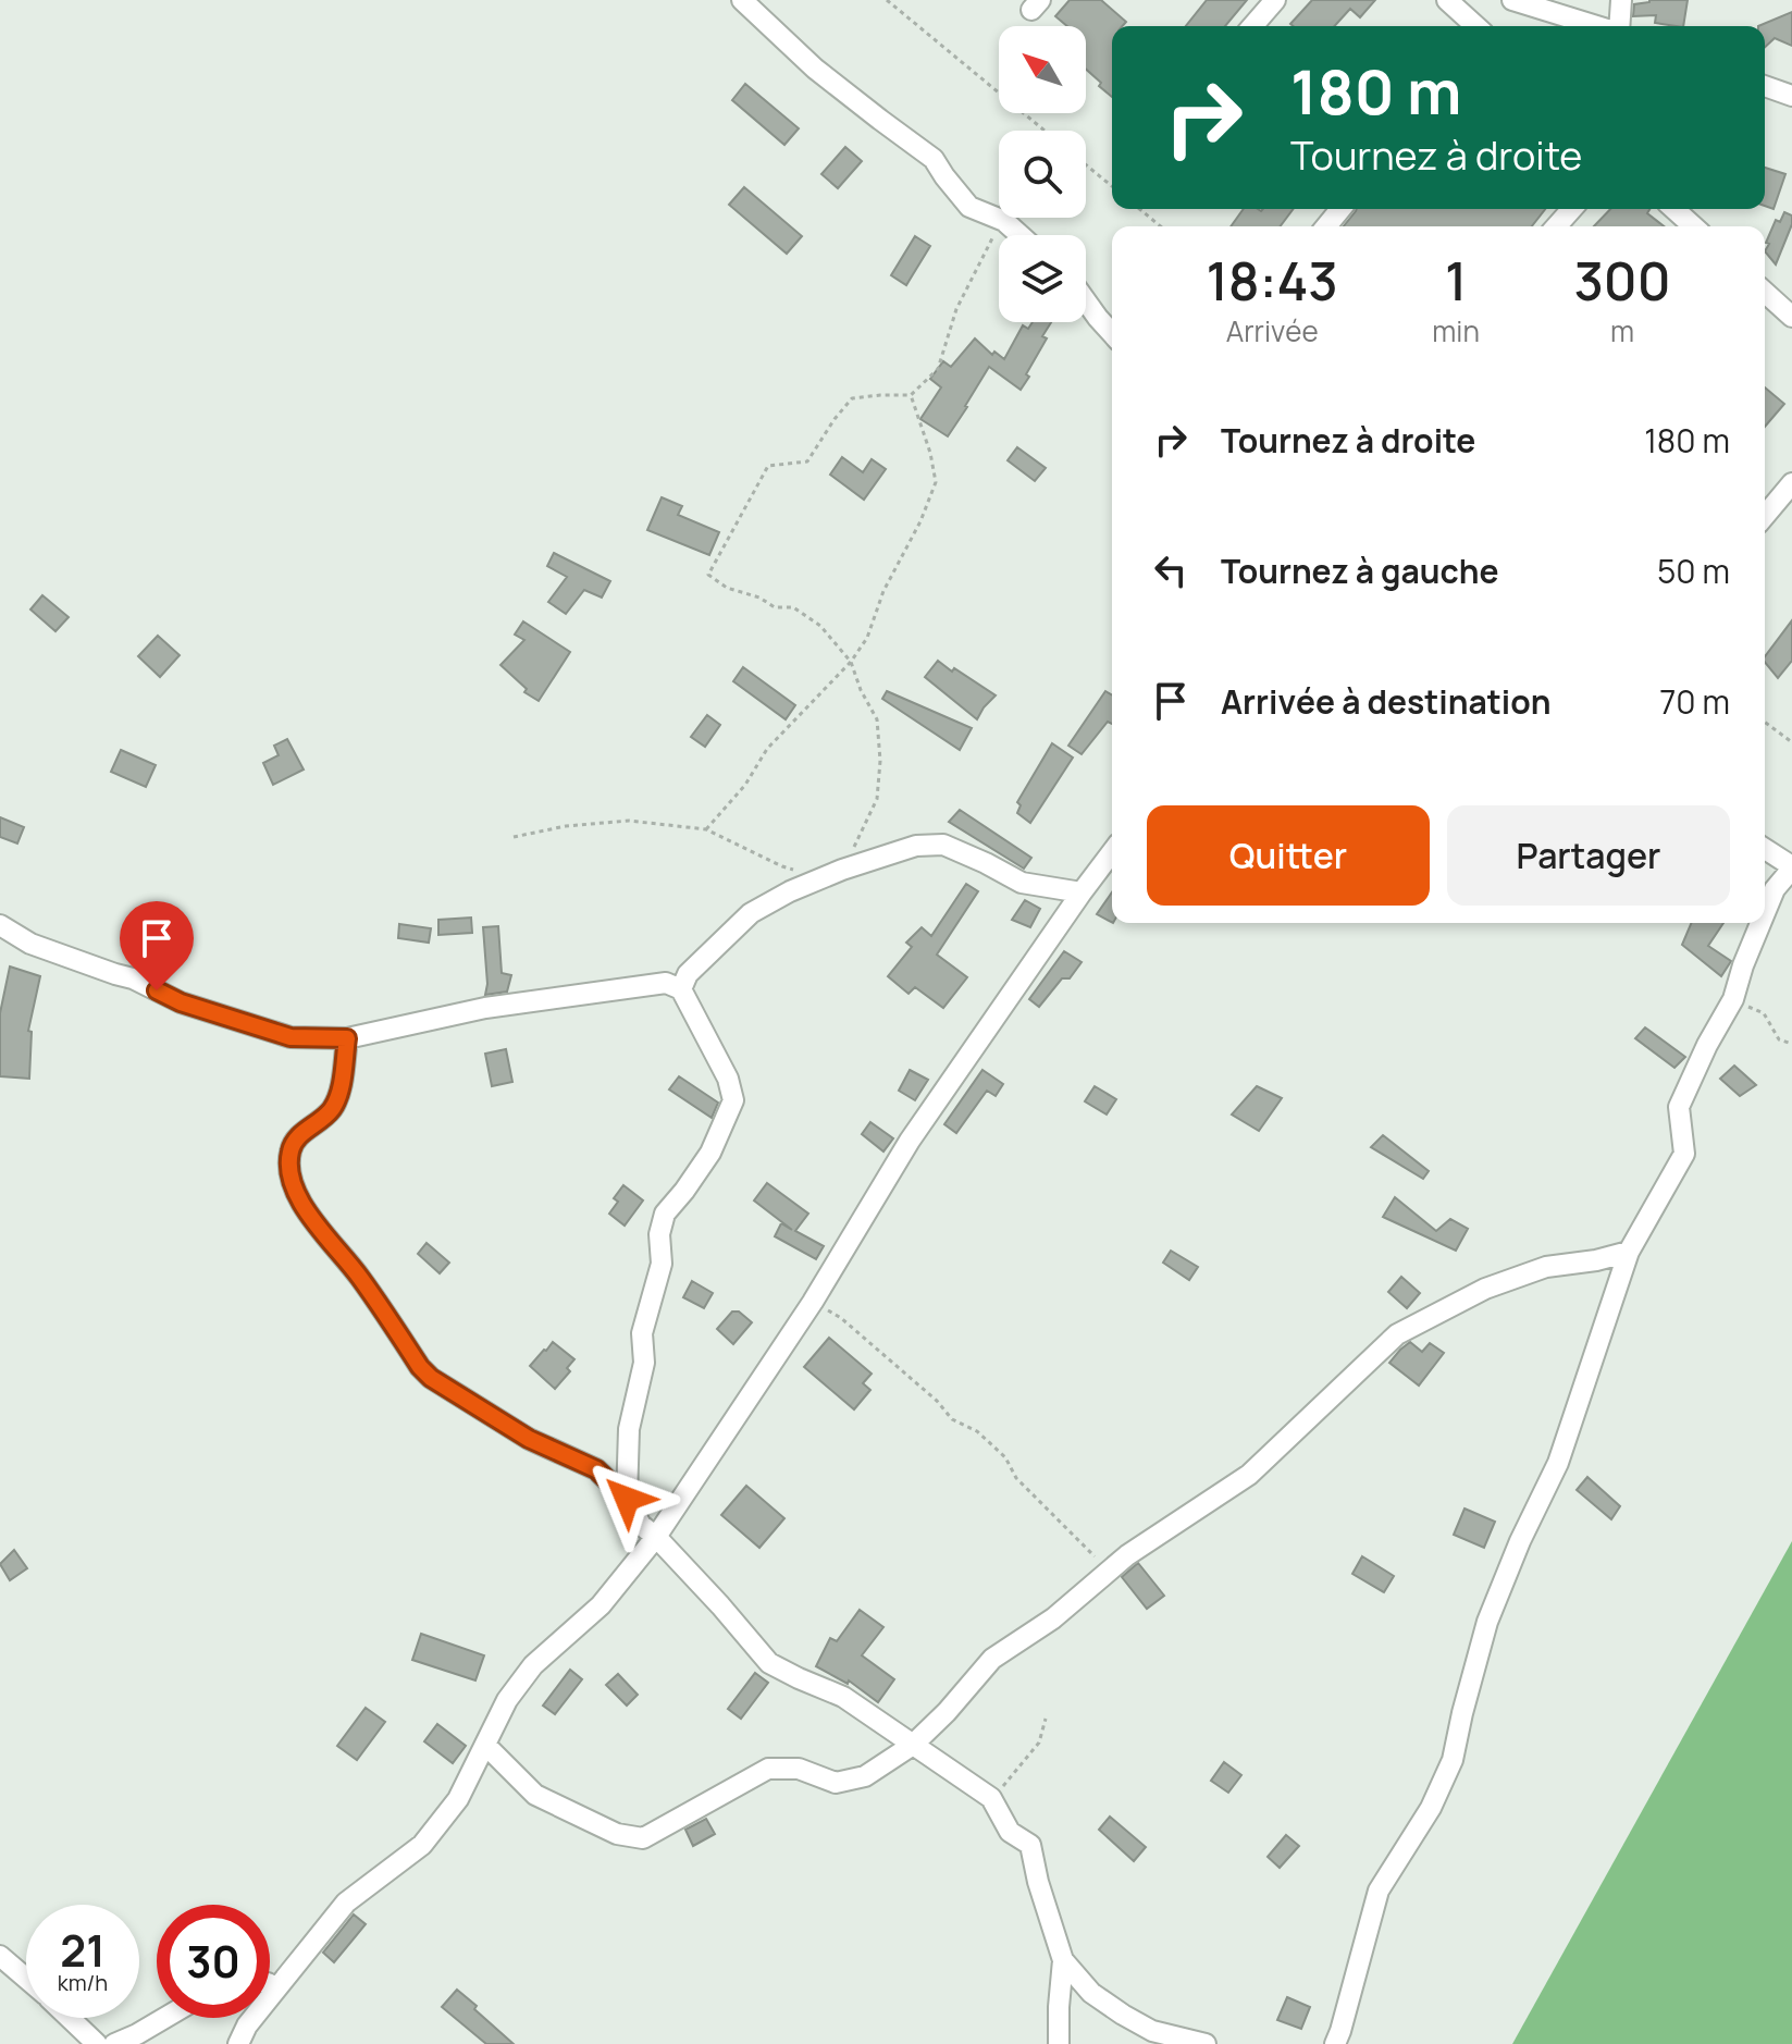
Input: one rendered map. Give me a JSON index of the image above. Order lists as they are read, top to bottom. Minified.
{"north":"top left","page":{"turn":["180 m","Tournez à droite"],"eta":["18:43","Arrivée","1","min","300","m"],"list":[{"name":"Tournez à droite","value":"180 m"},{"name":"Tournez à gauche","value":"50 m"},{"name":"Arrivée à destination","value":"70 m"}],"buttons":["Quitter","Partager"],"speed":"21 km/h","limit":"30"}}
